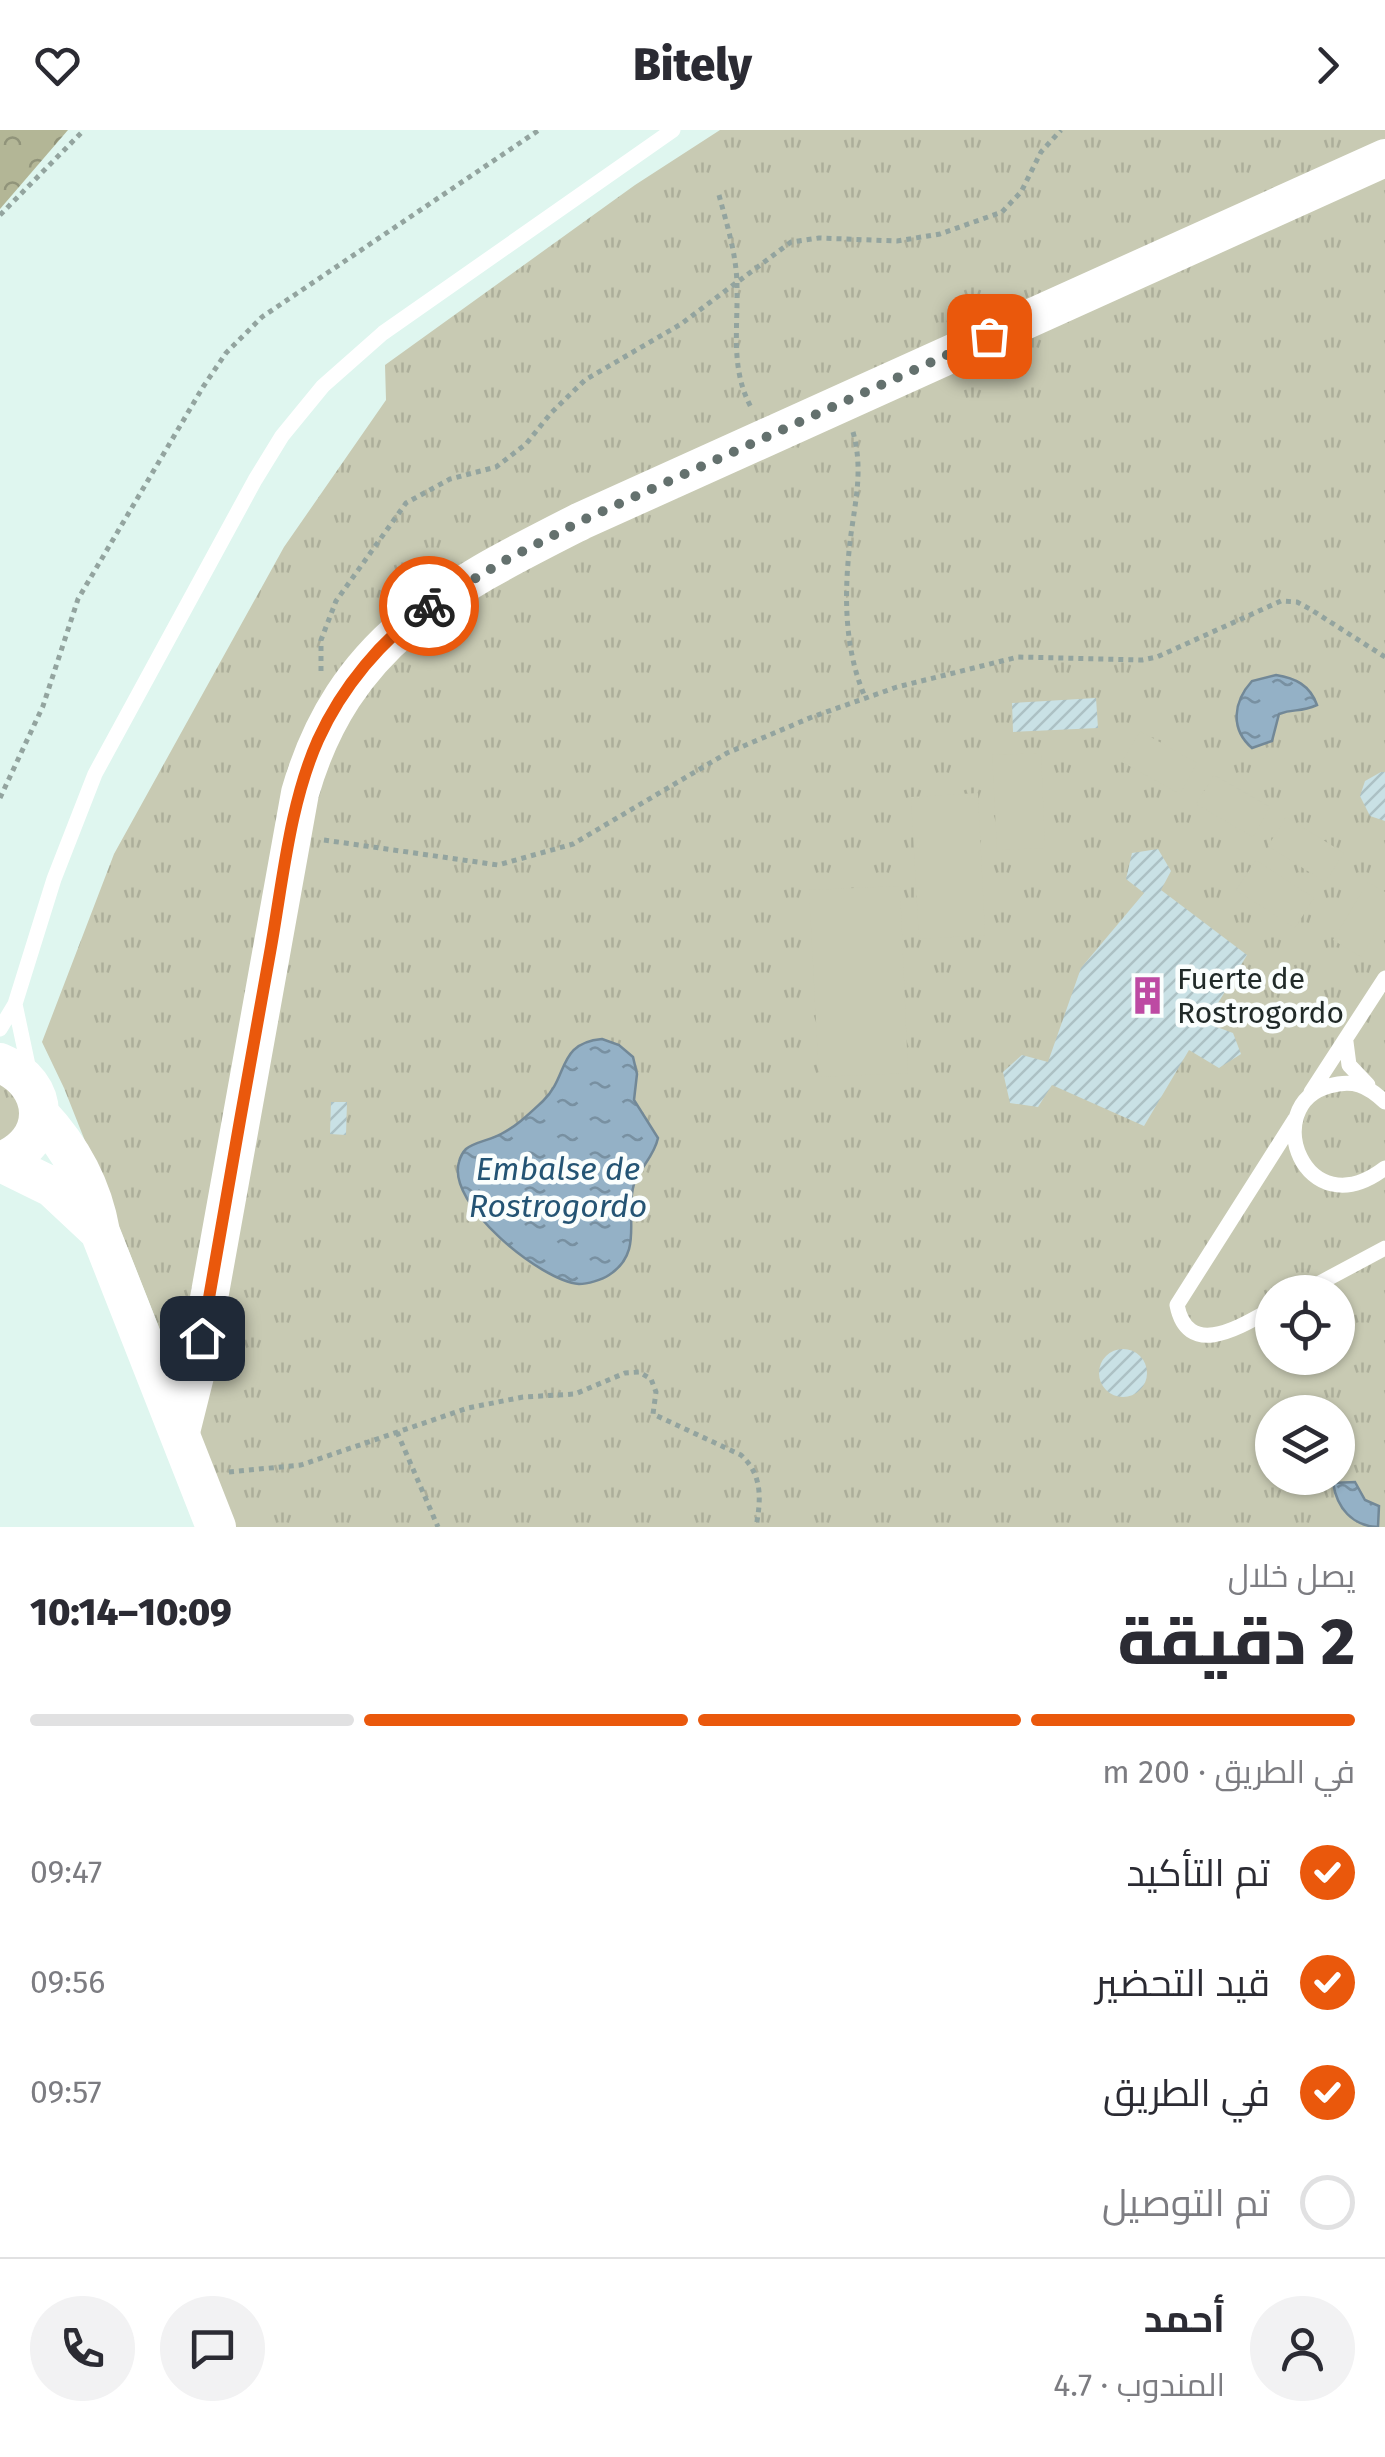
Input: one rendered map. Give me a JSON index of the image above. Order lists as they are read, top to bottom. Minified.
{"water":["Embalse de Rostrogordo"],"places":{"building":["Fuerte de Rostrogordo"]},"page":{"header":"Bitely","heading":["2 دقيقة","يصل خلال","10:09–10:14"],"panel":["أحمد","المندوب · 4.7"],"bar":"في الطريق · 200 m","list":[["تم التأكيد","09:47"],["قيد التحضير","09:56"],["في الطريق","09:57"],"تم التوصيل"]}}
